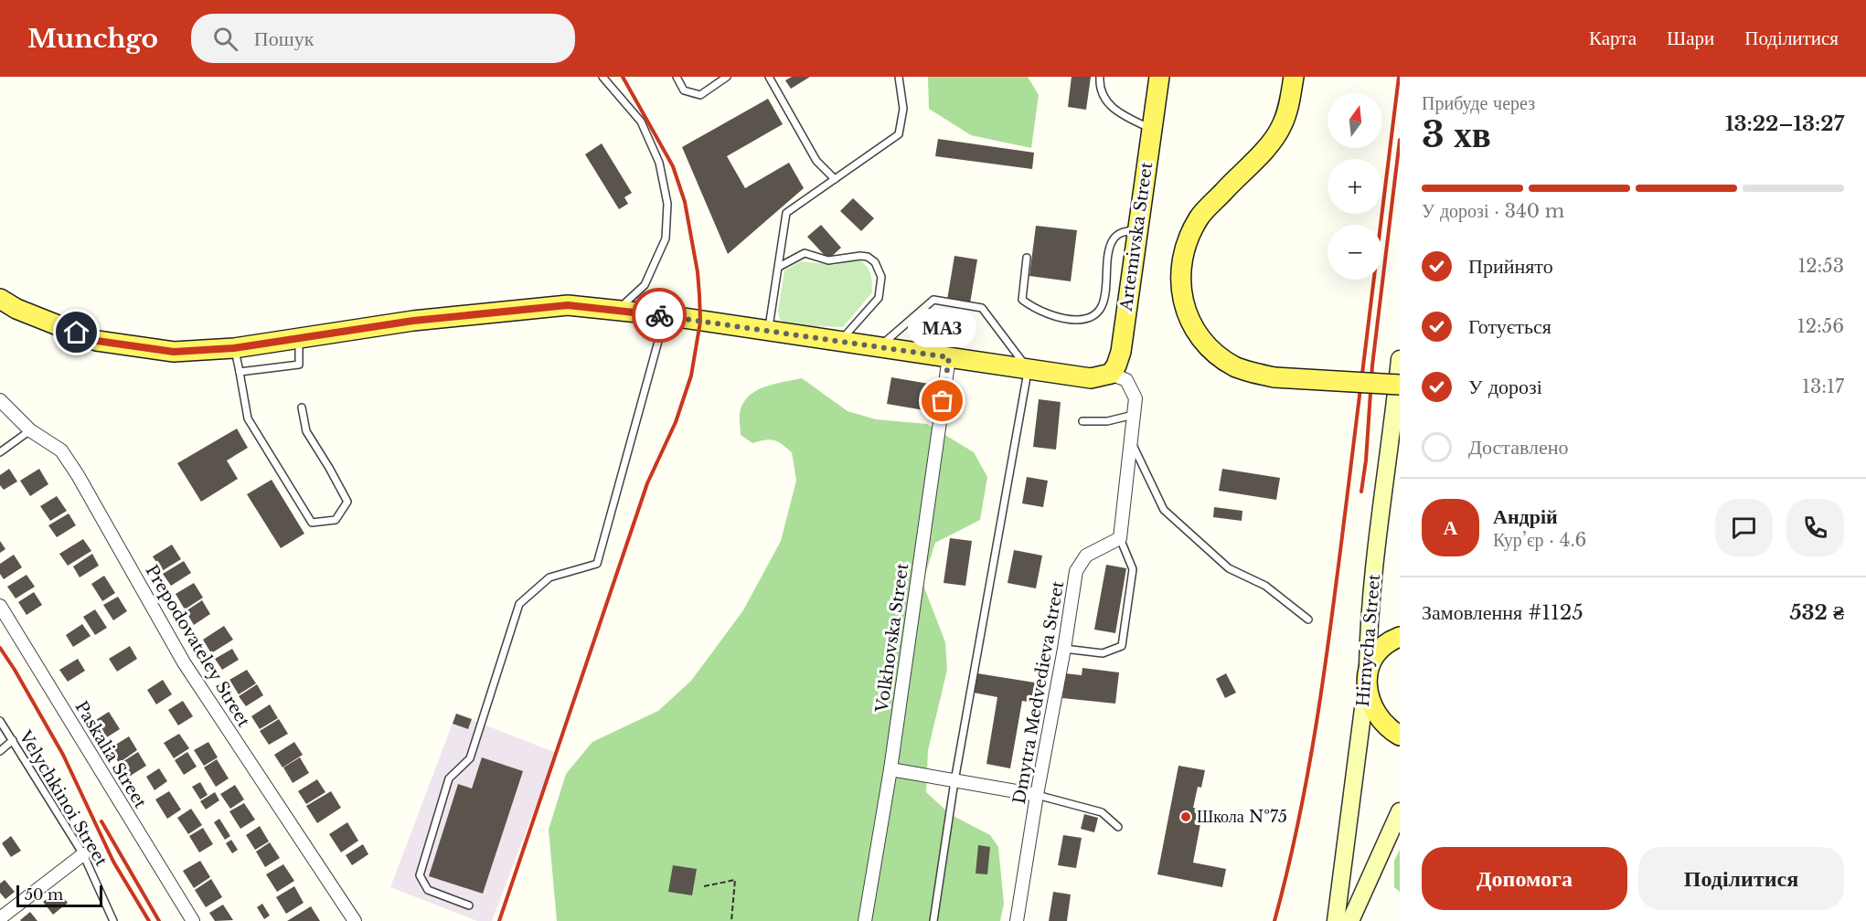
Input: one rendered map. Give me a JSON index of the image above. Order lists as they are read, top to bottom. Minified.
{"streets":{"main road":["Artemivska Street","Hirnycha Street"],"street":["Volkhovska Street","Prepodovateley Street","Dmytra Medvedieva Street","Paskalia Street"],"lane":["Velychkinoi Street"]},"places":["МАЗ","Школа №75"],"scale_bar":"50 m","north":"top","page":{"header":"Munchgo","search":"Пошук","nav":["Карта","Шари","Поділитися"],"heading":["3 хв","Прибуде через","13:22–13:27"],"panel":["Андрій","Кур’єр · 4.6","Замовлення #1125","532 ₴"],"map_buttons":["+","−"],"bar":"У дорозі · 340 m","list":[["Прийнято","12:53"],["Готується","12:56"],["У дорозі","13:17"],"Доставлено"],"bubble":"МАЗ","round":"А","buttons":["Допомога","Поділитися"],"scale":"50 m"}}
